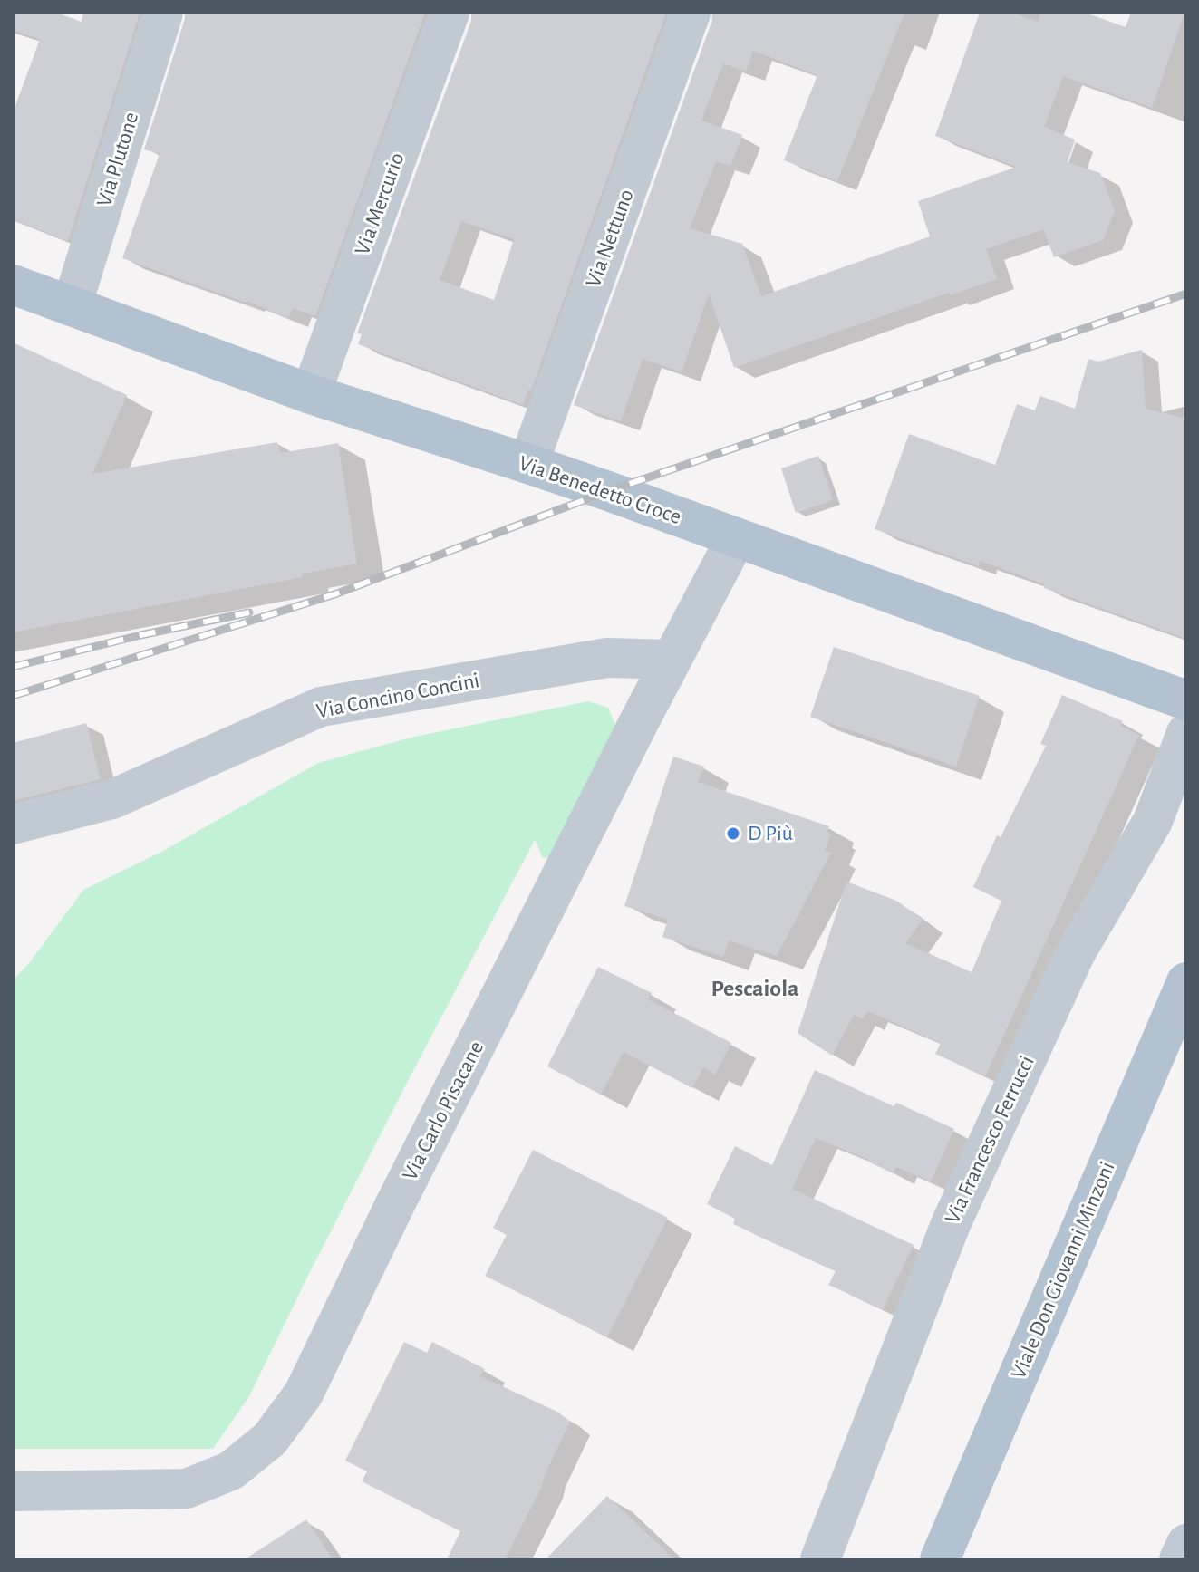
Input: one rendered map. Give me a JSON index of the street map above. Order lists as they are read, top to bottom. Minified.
{"streets":{"main road":["Via Benedetto Croce","Viale Don Giovanni Minzoni"],"street":["Via Plutone","Via Mercurio","Via Nettuno","Via Concino Concini","Via Carlo Pisacane","Via Francesco Ferrucci"]},"crossings":[["Via Plutone","Via Benedetto Croce"],["Via Mercurio","Via Benedetto Croce"],["Via Nettuno","Via Benedetto Croce"],["Via Benedetto Croce","Via Carlo Pisacane"],["Via Concino Concini","Via Carlo Pisacane"]],"districts":["Pescaiola"],"places":["D Più"]}
